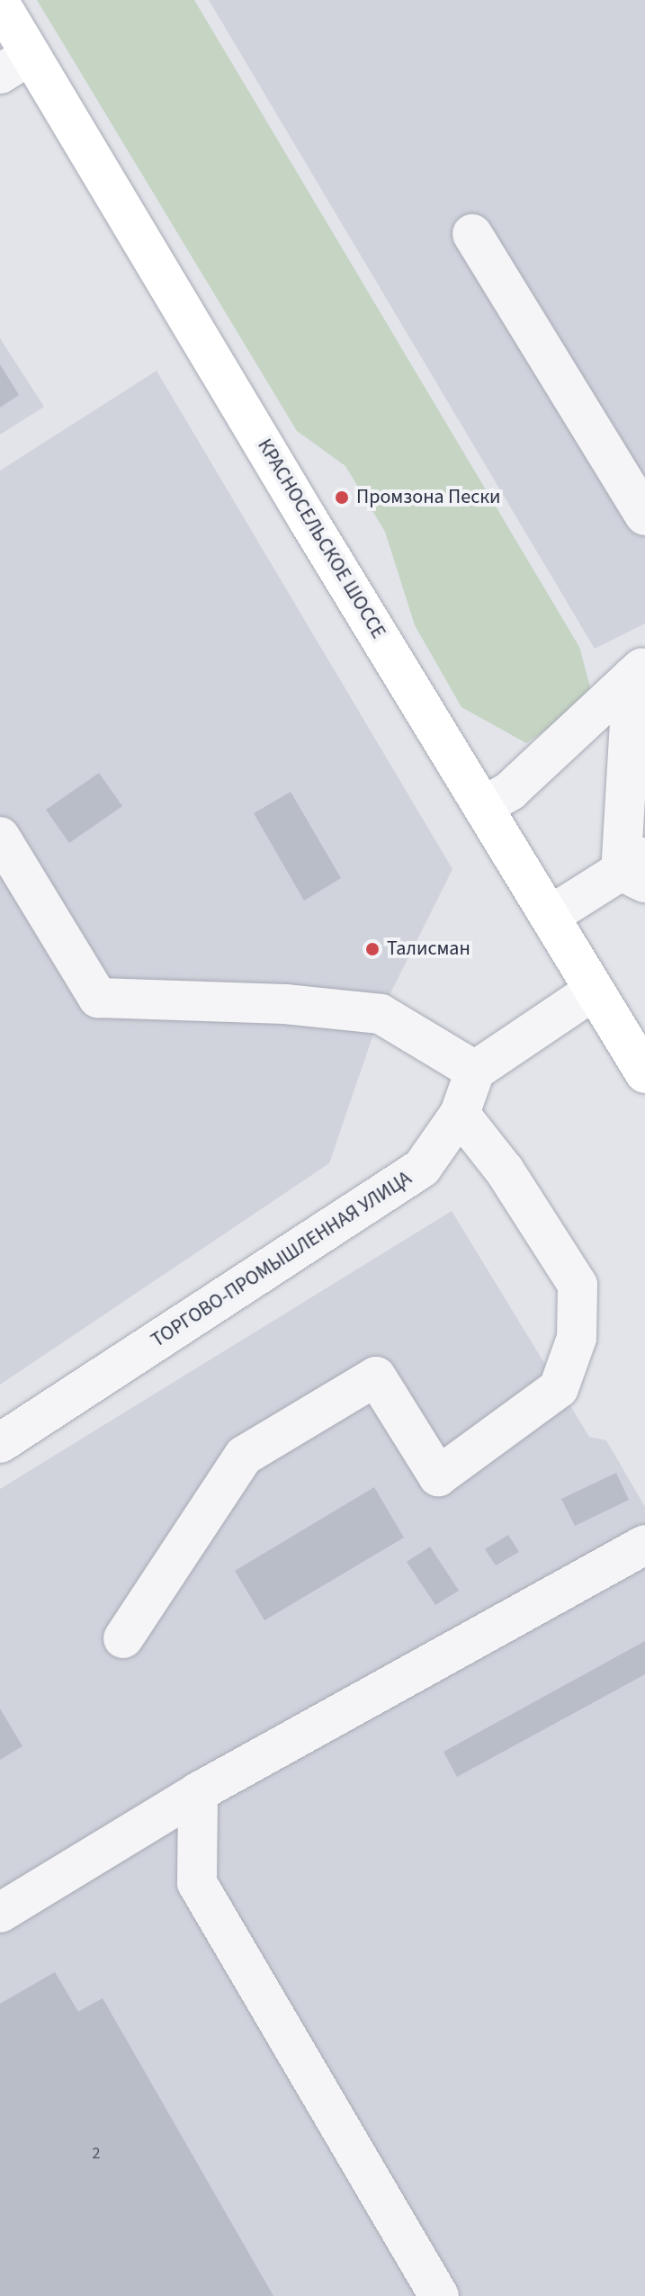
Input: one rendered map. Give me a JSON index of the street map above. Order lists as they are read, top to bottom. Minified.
{"streets":{"main road":["КРАСНОСЕЛЬСКОЕ ШОССЕ"],"street":["ТОРГОВО-ПРОМЫШЛЕННАЯ УЛИЦА"]},"places":["Промзона Пески","Талисман"],"house_numbers":["2"]}
